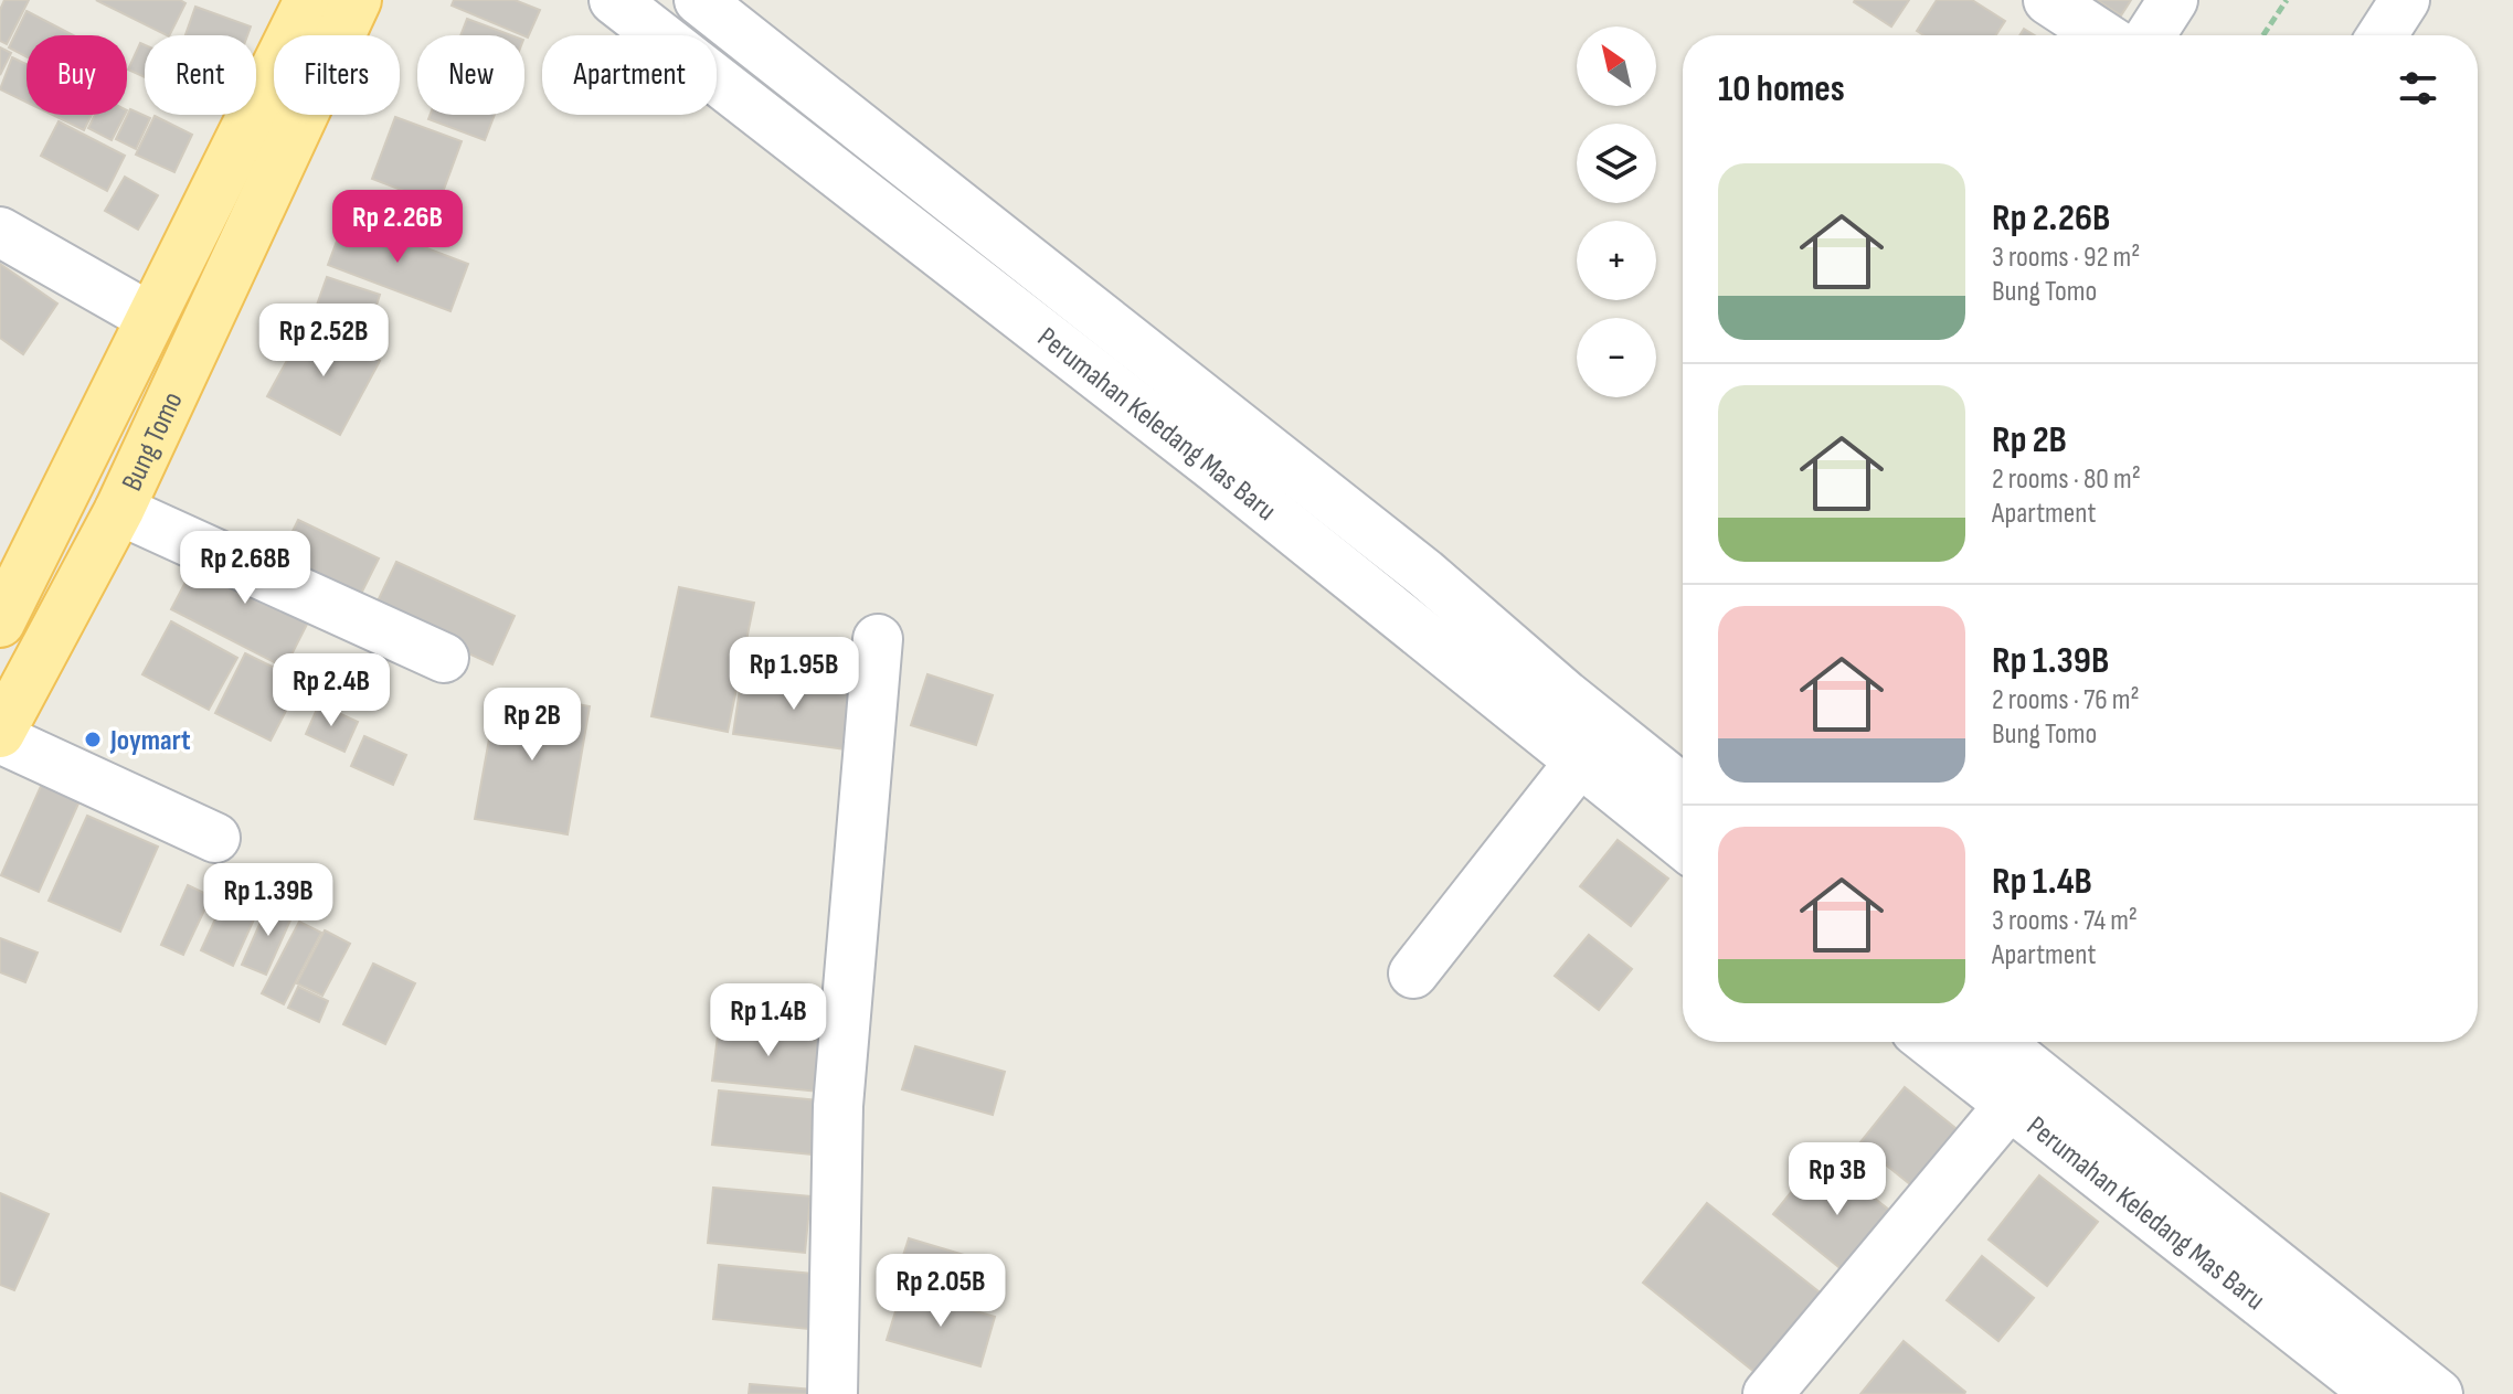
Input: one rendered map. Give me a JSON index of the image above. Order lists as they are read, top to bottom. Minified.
{"streets":{"main road":["Bung Tomo"],"street":["Perumahan Keledang Mas Baru"]},"places":["Joymart"],"north":"top left","page":{"map_buttons":["+","−"],"chip":["Buy","Rent","Filters","New","Apartment"],"heading":"10 homes","list":[{"name":"Rp 2.26B","note":"3 rooms · 92 m² · Bung Tomo"},{"name":"Rp 2B","note":"2 rooms · 80 m² · Apartment"},{"name":"Rp 1.39B","note":"2 rooms · 76 m² · Bung Tomo"},{"name":"Rp 1.4B","note":"3 rooms · 74 m² · Apartment"}],"price":["Rp 2.26B","Rp 2.52B","Rp 2.68B","Rp 1.95B","Rp 2.4B","Rp 2B","Rp 1.39B","Rp 1.4B","Rp 3B","Rp 2.05B"]}}
